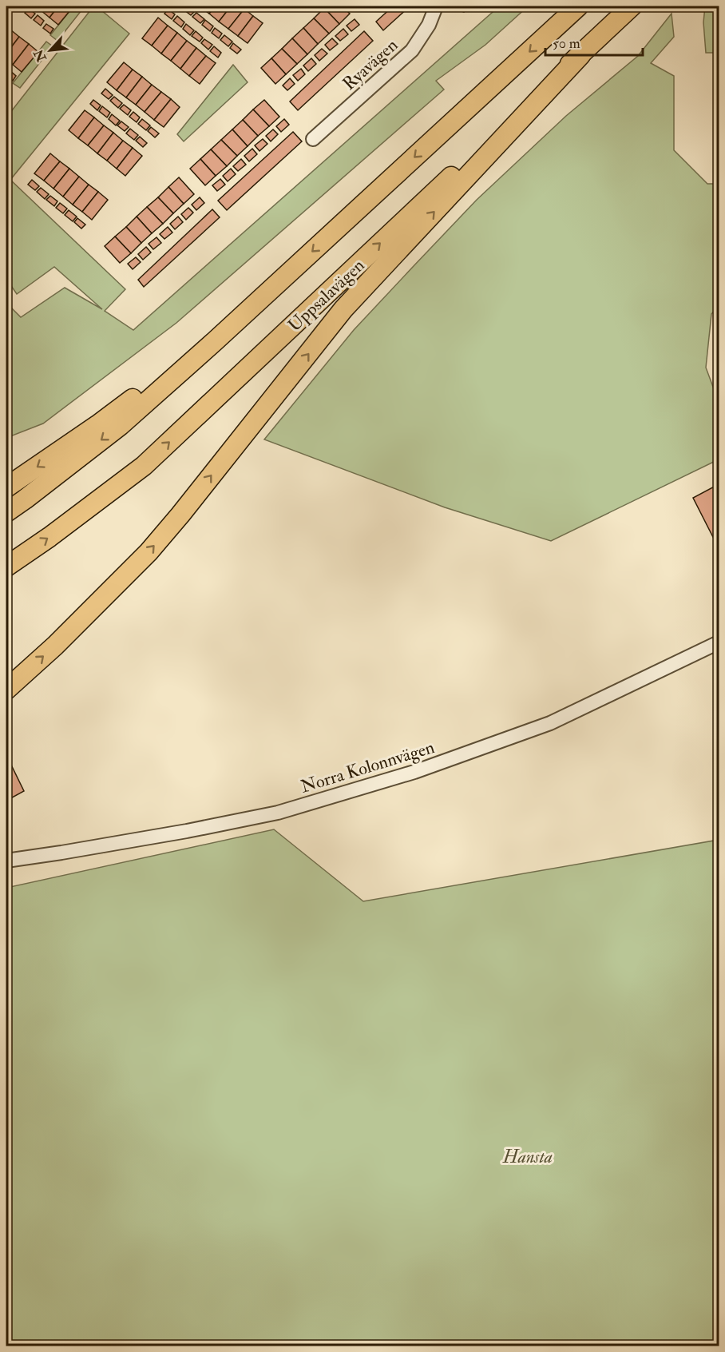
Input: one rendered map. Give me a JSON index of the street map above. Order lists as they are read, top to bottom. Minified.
{"streets":{"highway":["Uppsalavägen"],"street":["Ryavägen","Norra Kolonnvägen"]},"parks":["Hansta"],"scale_bar":"50 m","north":"bottom left"}
